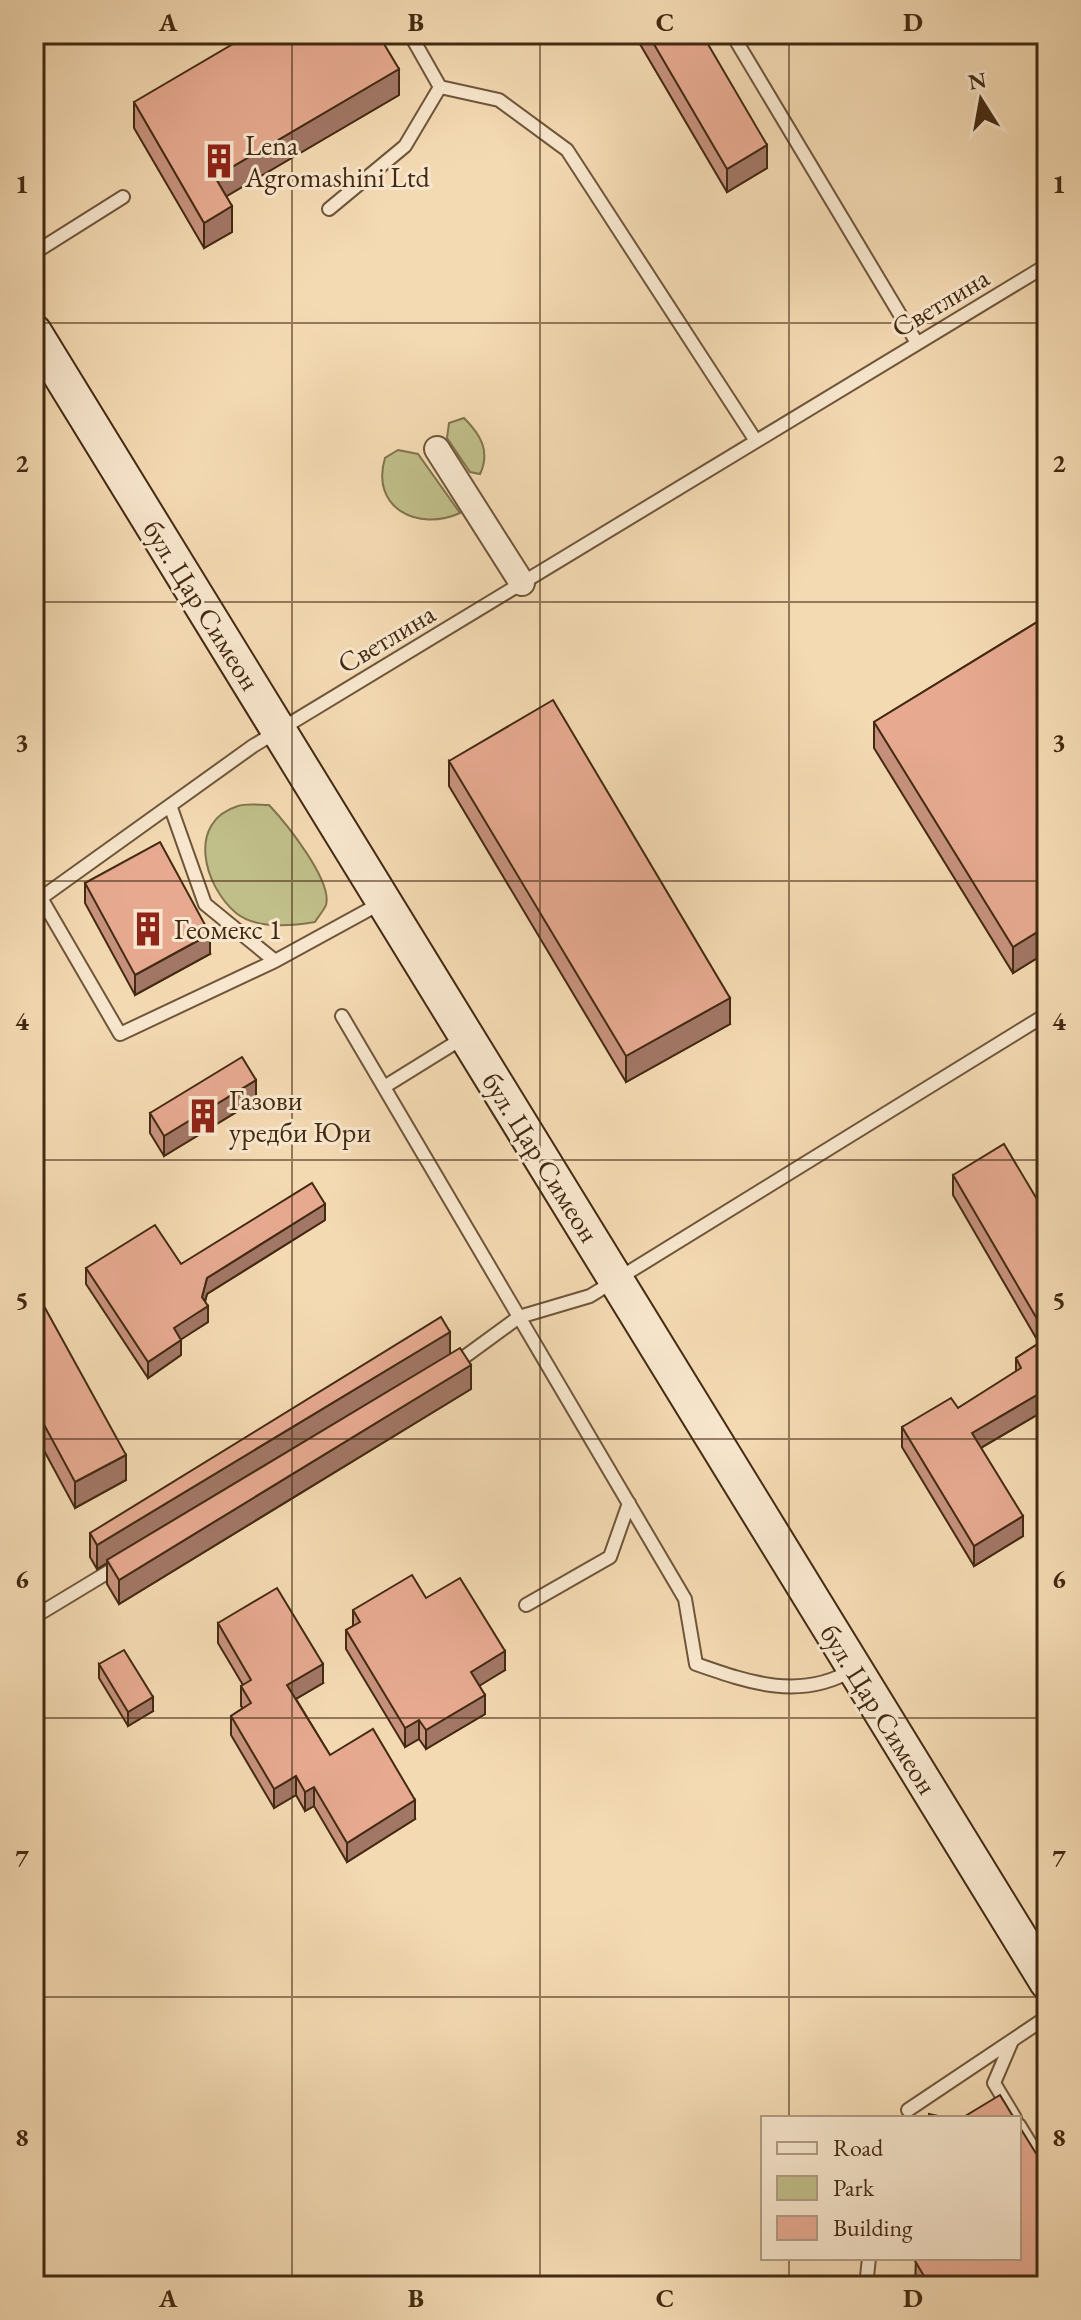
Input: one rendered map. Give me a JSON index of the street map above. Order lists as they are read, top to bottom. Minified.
{"streets":{"main road":["бул. Цар Симеон"],"lane":["Светлина"]},"crossings":[["Светлина","бул. Цар Симеон"]],"places":{"building":["Lena Agromashini Ltd","Геомекс 1","Газови уредби Юри"]},"legend":["Road","Park","Building"],"north":"top","grid":{"columns":["A","B","C","D"],"rows":["1","2","3","4","5","6","7","8"]}}
